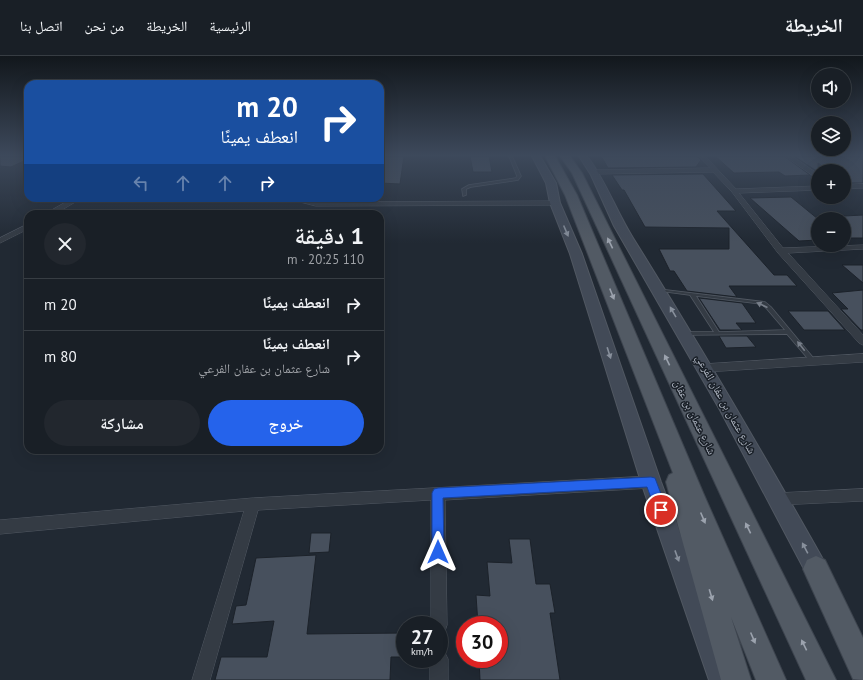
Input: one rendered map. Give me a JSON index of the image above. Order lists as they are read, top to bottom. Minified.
{"streets":{"main road":["شارع عثمان بن عفان الفرعي","شارع عثمان بن عفان"]},"page":{"header":"الخريطة","nav":["الرئيسية","الخريطة","من نحن","اتصل بنا"],"map_buttons":["+","−"],"turn":["20 m","انعطف يمينًا"],"heading":["1 دقيقة","110 m · 20:25"],"list":[{"name":"انعطف يمينًا","value":"20 m"},{"name":"انعطف يمينًا","note":"شارع عثمان بن عفان الفرعي","value":"80 m"}],"buttons":["خروج","مشاركة"],"speed":"27 km/h","limit":"30"}}
